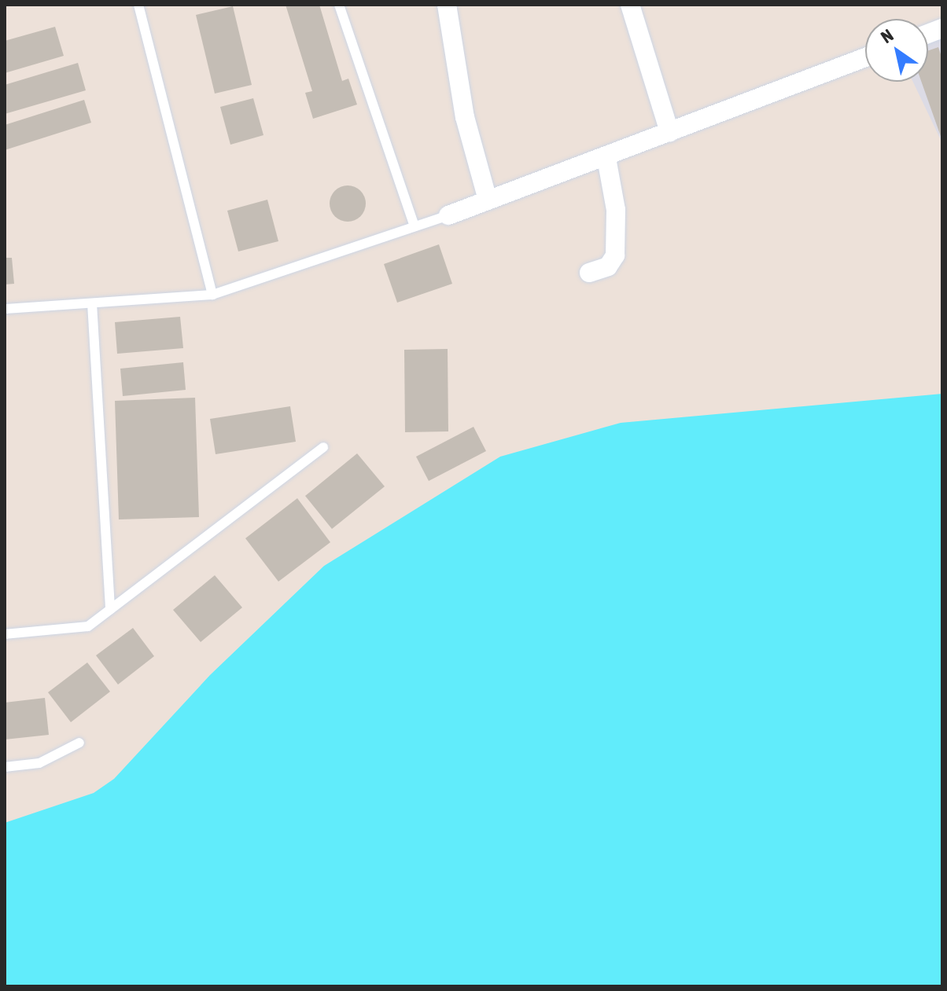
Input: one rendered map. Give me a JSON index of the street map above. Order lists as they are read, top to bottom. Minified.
{"north":"top left"}
